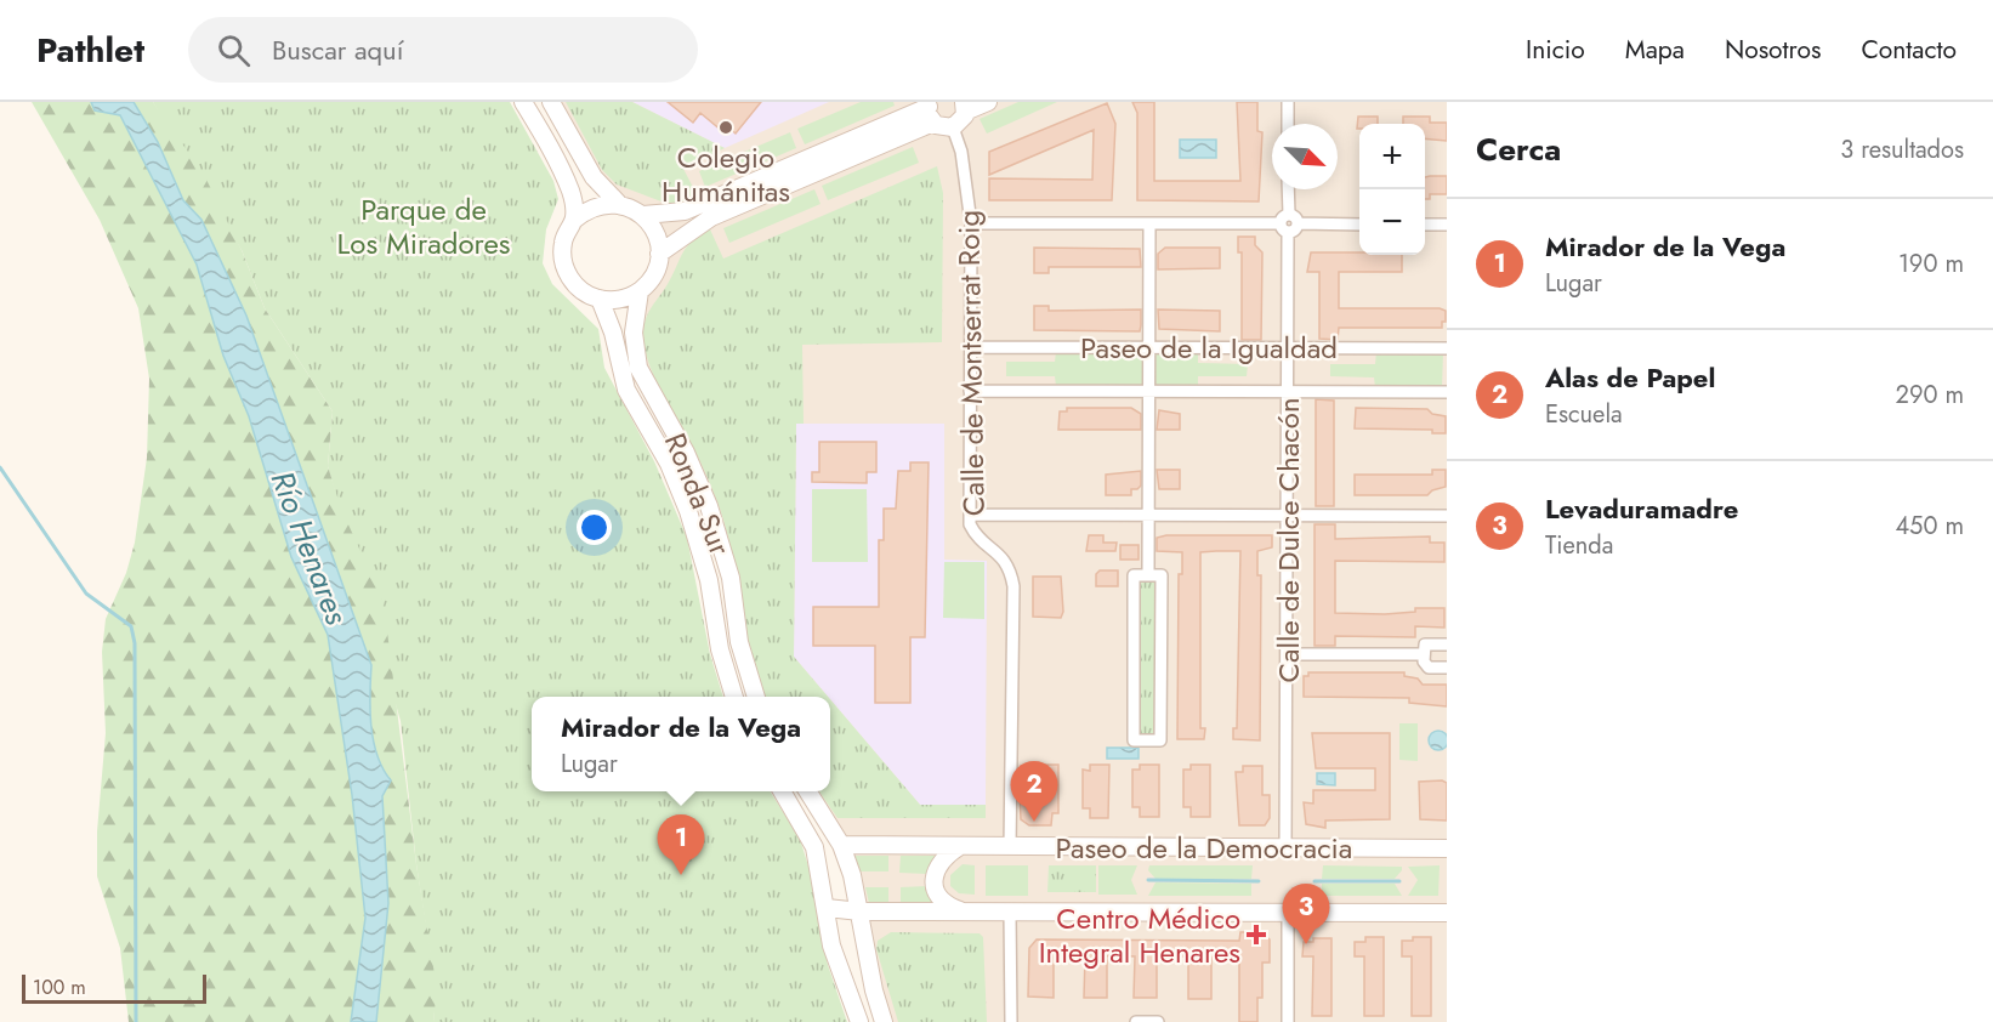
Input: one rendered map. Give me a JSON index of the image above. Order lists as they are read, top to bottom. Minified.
{"streets":{"street":["Paseo de la Igualdad","Calle de Montserrat Roig","Ronda Sur","Calle de Dulce Chacón","Paseo de la Democracia"]},"crossings":[["Paseo de la Igualdad","Calle de Montserrat Roig"],["Paseo de la Igualdad","Calle de Dulce Chacón"],["Calle de Montserrat Roig","Paseo de la Democracia"],["Calle de Dulce Chacón","Paseo de la Democracia"]],"water":["Río Henares"],"parks":["Parque de Los Miradores"],"places":{"other":["Colegio Humánitas"],"health":["Centro Médico Integral Henares"]},"scale_bar":"100 m","north":"bottom right","page":{"header":"Pathlet","search":"Buscar aquí","nav":["Inicio","Mapa","Nosotros","Contacto"],"heading":["Cerca","3 resultados"],"map_buttons":["+","−"],"list":[{"mark":"1","name":"Mirador de la Vega","note":"Lugar","value":"190 m"},{"mark":"2","name":"Alas de Papel","note":"Escuela","value":"290 m"},{"mark":"3","name":"Levaduramadre","note":"Tienda","value":"450 m"}],"popup":["Mirador de la Vega","Lugar"],"pins":["2","1","3"],"scale":"100 m"}}
